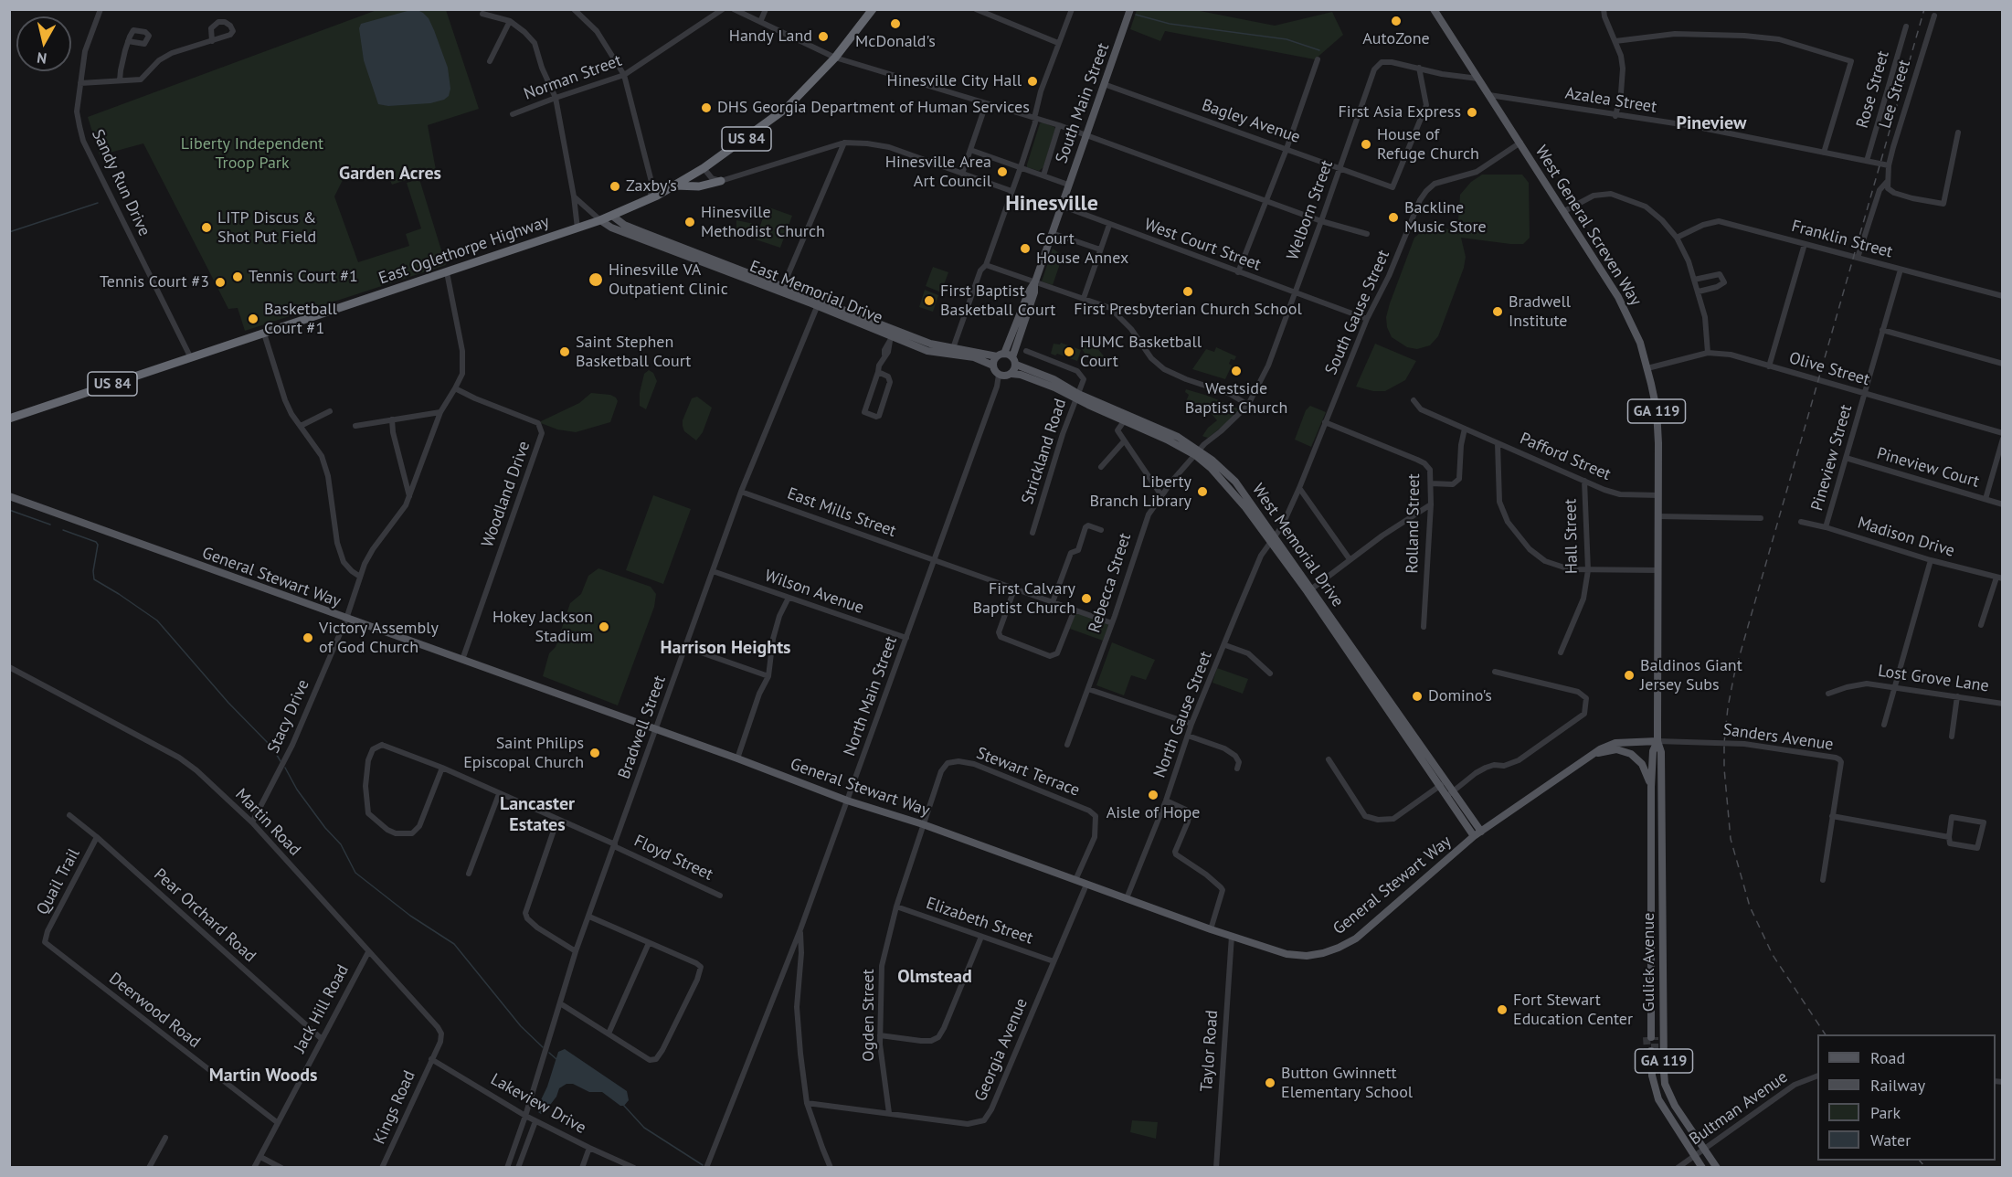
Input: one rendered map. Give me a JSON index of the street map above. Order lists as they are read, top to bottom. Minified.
{"streets":{"highway":["US 84","East Oglethorpe Highway"],"main road":["South Main Street","West General Screven Way","East Memorial Drive","GA 119","West Memorial Drive","General Stewart Way","Gulick Avenue"],"street":["Norman Street","Rose Street","Lee Street","Azalea Street","Bagley Avenue","Sandy Run Drive","Welborn Street","Franklin Street","West Court Street","South Gause Street","Olive Street","Strickland Road","Pafford Street","Pineview Street","Pineview Court","Woodland Drive","East Mills Street","Rolland Street","Hall Street","Madison Drive","Rebecca Street","Wilson Avenue","Lost Grove Lane","North Main Street","North Gause Street","Stacy Drive","Bradwell Street","Sanders Avenue","Stewart Terrace","Martin Road","Floyd Street","Quail Trail","Pear Orchard Road","Elizabeth Street","Jack Hill Road","Deerwood Road","Ogden Street","Georgia Avenue","Taylor Road","Lakeview Drive","Kings Road","Bultman Avenue"]},"crossings":[["Rose Street","Azalea Street"],["Lee Street","Azalea Street"],["Lee Street","Franklin Street"],["Azalea Street","West General Screven Way"],["South Main Street","Bagley Avenue"],["South Main Street","West Court Street"],["Bagley Avenue","Welborn Street"],["US 84","East Oglethorpe Highway"],["Sandy Run Drive","East Oglethorpe Highway"],["Welborn Street","West General Screven Way"],["Welborn Street","West Court Street"],["Welborn Street","West Memorial Drive"],["Welborn Street","Rebecca Street"],["West General Screven Way","South Gause Street"],["West General Screven Way","Olive Street"],["West General Screven Way","GA 119"],["West General Screven Way","Pafford Street"],["West General Screven Way","General Stewart Way"],["West General Screven Way","Sanders Avenue"],["West General Screven Way","Gulick Avenue"],["Franklin Street","Pineview Street"],["West Court Street","South Gause Street"],["East Oglethorpe Highway","East Memorial Drive"],["East Oglethorpe Highway","Stacy Drive"],["East Memorial Drive","West Memorial Drive"],["East Memorial Drive","Bradwell Street"],["South Gause Street","Rolland Street"],["South Gause Street","West Memorial Drive"],["South Gause Street","North Gause Street"],["Olive Street","Pineview Street"],["GA 119","General Stewart Way"],["GA 119","Sanders Avenue"],["GA 119","Gulick Avenue"],["GA 119","Bultman Avenue"],["Strickland Road","West Memorial Drive"],["Pafford Street","Hall Street"],["Pineview Street","Pineview Court"],["Pineview Street","Madison Drive"],["Woodland Drive","General Stewart Way"],["Woodland Drive","Stacy Drive"],["East Mills Street","Rebecca Street"],["East Mills Street","North Main Street"],["East Mills Street","Bradwell Street"],["West Memorial Drive","General Stewart Way"],["West Memorial Drive","Rebecca Street"],["West Memorial Drive","North Main Street"],["West Memorial Drive","North Gause Street"],["General Stewart Way","North Main Street"],["General Stewart Way","North Gause Street"],["General Stewart Way","Stacy Drive"],["General Stewart Way","Bradwell Street"],["General Stewart Way","Sanders Avenue"],["General Stewart Way","Stewart Terrace"],["General Stewart Way","Gulick Avenue"],["General Stewart Way","Ogden Street"],["General Stewart Way","Georgia Avenue"],["General Stewart Way","Taylor Road"],["Wilson Avenue","North Main Street"],["Wilson Avenue","Bradwell Street"],["Stacy Drive","Martin Road"],["Bradwell Street","Floyd Street"],["Bradwell Street","Lakeview Drive"],["Sanders Avenue","Gulick Avenue"],["Stewart Terrace","Ogden Street"],["Martin Road","Jack Hill Road"],["Martin Road","Lakeview Drive"],["Martin Road","Kings Road"],["Quail Trail","Pear Orchard Road"],["Quail Trail","Deerwood Road"],["Pear Orchard Road","Jack Hill Road"],["Elizabeth Street","Ogden Street"],["Elizabeth Street","Georgia Avenue"],["Gulick Avenue","Bultman Avenue"],["Jack Hill Road","Deerwood Road"],["Ogden Street","Georgia Avenue"],["Lakeview Drive","Kings Road"]],"districts":["Pineview","Garden Acres","Hinesville","Harrison Heights","Lancaster Estates","Olmstead","Martin Woods"],"parks":["Liberty Independent Troop Park"],"places":["AutoZone","McDonald's","Handy Land","Hinesville City Hall","DHS Georgia Department of Human Services","First Asia Express","House of Refuge Church","Hinesville Area Art Council","Zaxby's","Backline Music Store","Hinesville Methodist Church","LITP Discus & Shot Put Field","Court House Annex","Tennis Court #1","Hinesville VA Outpatient Clinic","Tennis Court #3","First Presbyterian Church School","First Baptist Basketball Court","Bradwell Institute","Basketball Court #1","Saint Stephen Basketball Court","HUMC Basketball Court","Westside Baptist Church","Liberty Branch Library","First Calvary Baptist Church","Hokey Jackson Stadium","Victory Assembly of God Church","Baldinos Giant Jersey Subs","Domino's","Saint Philips Episcopal Church","Aisle of Hope","Fort Stewart Education Center","Button Gwinnett Elementary School"],"legend":["Road","Railway","Park","Water"],"north":"bottom"}
